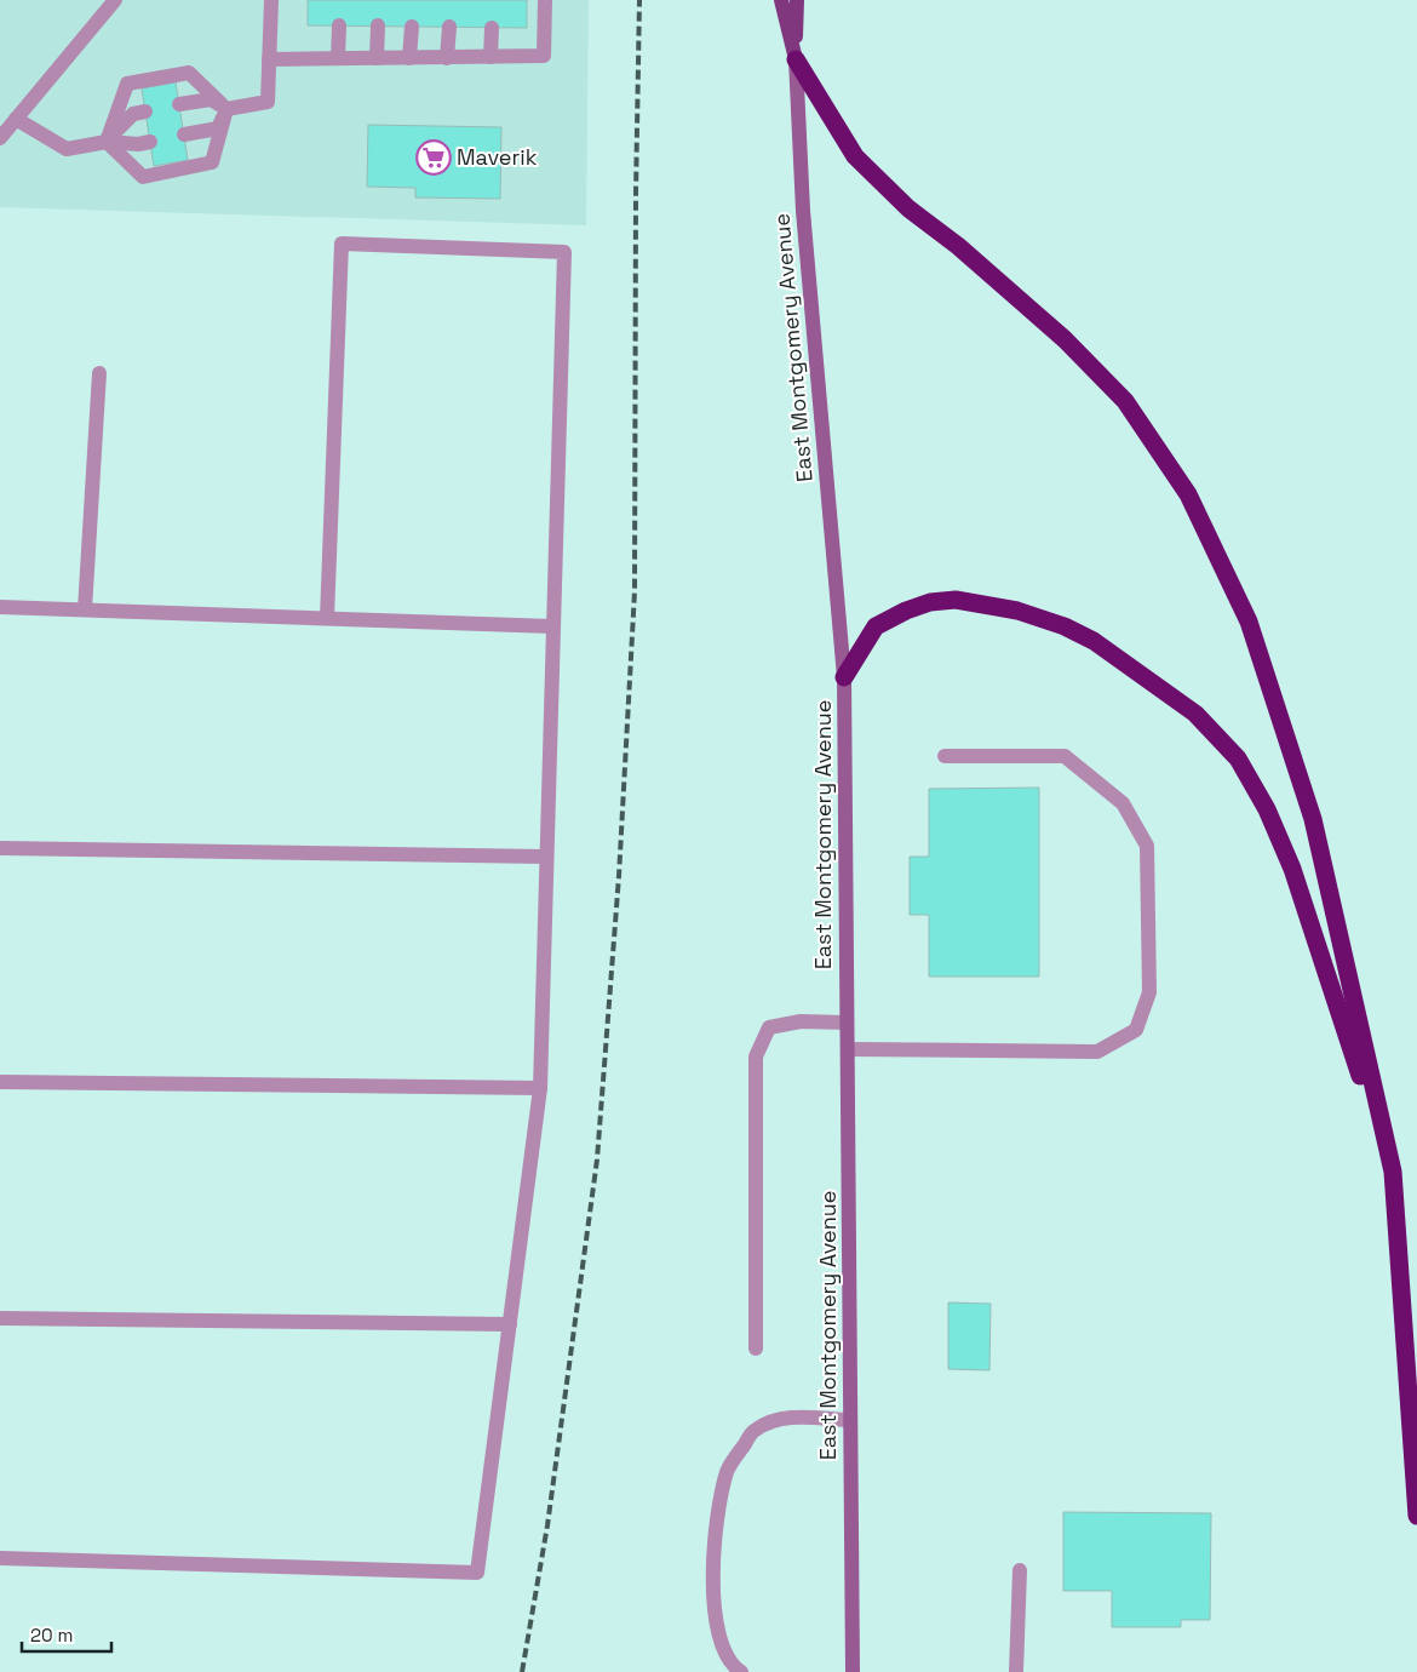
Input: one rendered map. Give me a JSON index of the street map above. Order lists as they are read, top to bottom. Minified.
{"streets":{"main road":["East Montgomery Avenue"]},"places":{"supermarket":["Maverik"]},"scale_bar":"20 m"}
